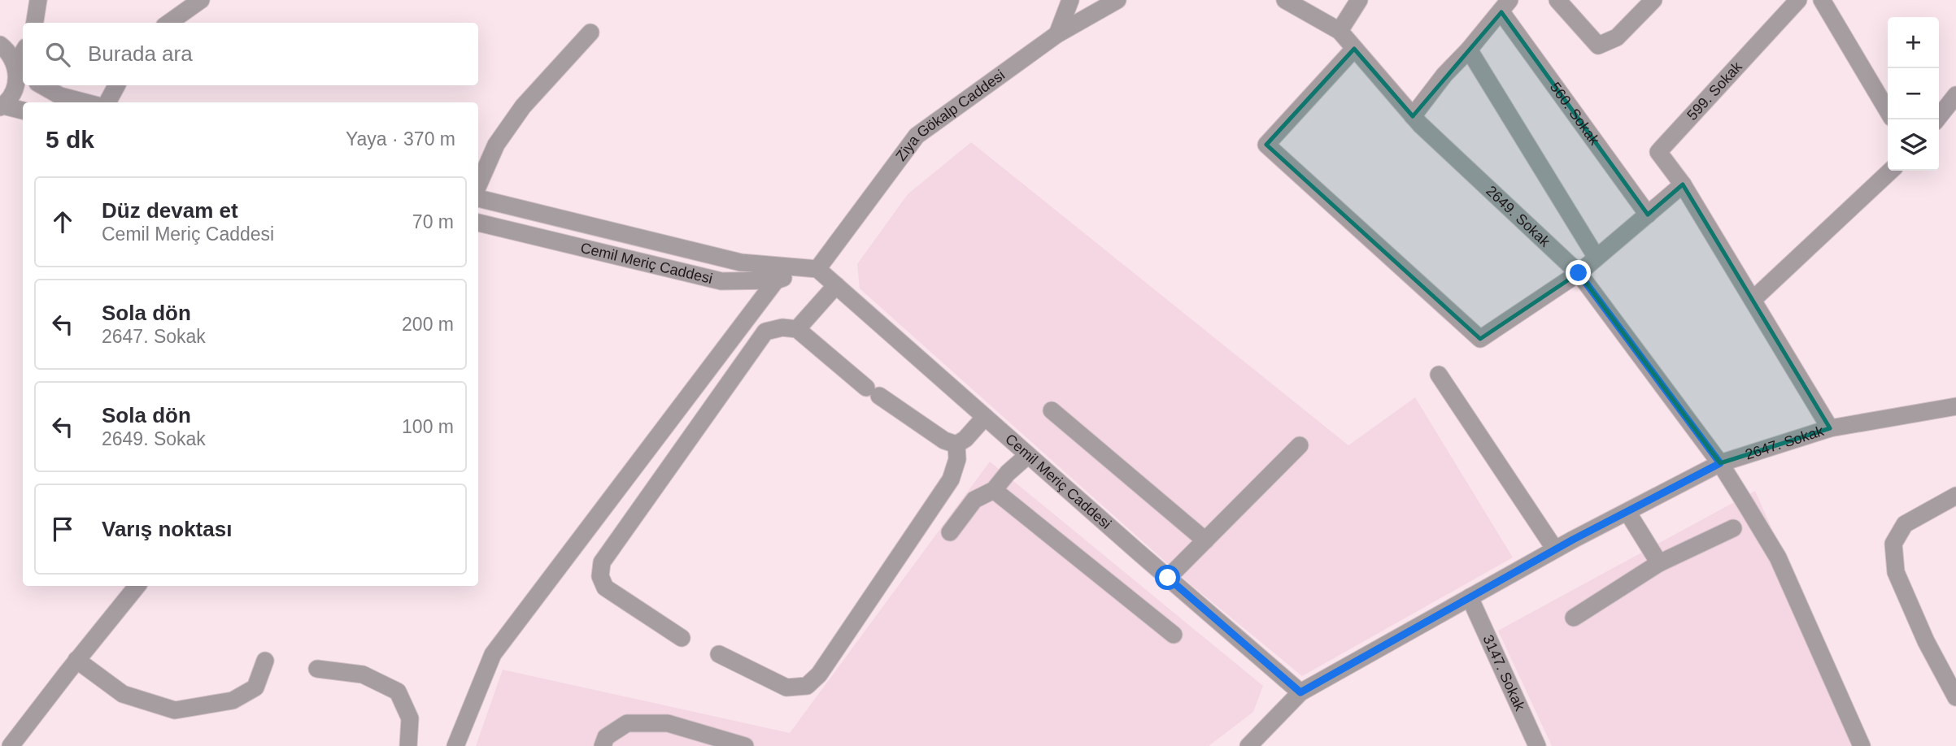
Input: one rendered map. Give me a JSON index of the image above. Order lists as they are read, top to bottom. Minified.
{"streets":{"street":["599. Sokak","560. Sokak","Ziya Gökalp Caddesi","2649. Sokak","Cemil Meriç Caddesi","2647. Sokak","3147. Sokak"]},"crossings":[["Ziya Gökalp Caddesi","Cemil Meriç Caddesi"],["2649. Sokak","2647. Sokak"],["Cemil Meriç Caddesi","2647. Sokak"],["2647. Sokak","3147. Sokak"]],"page":{"map_buttons":["+","−"],"search":"Burada ara","heading":["5 dk","Yaya · 370 m"],"list":[["Düz devam et","Cemil Meriç Caddesi","70 m"],["Sola dön","2647. Sokak","200 m"],["Sola dön","2649. Sokak","100 m"],"Varış noktası"]}}
